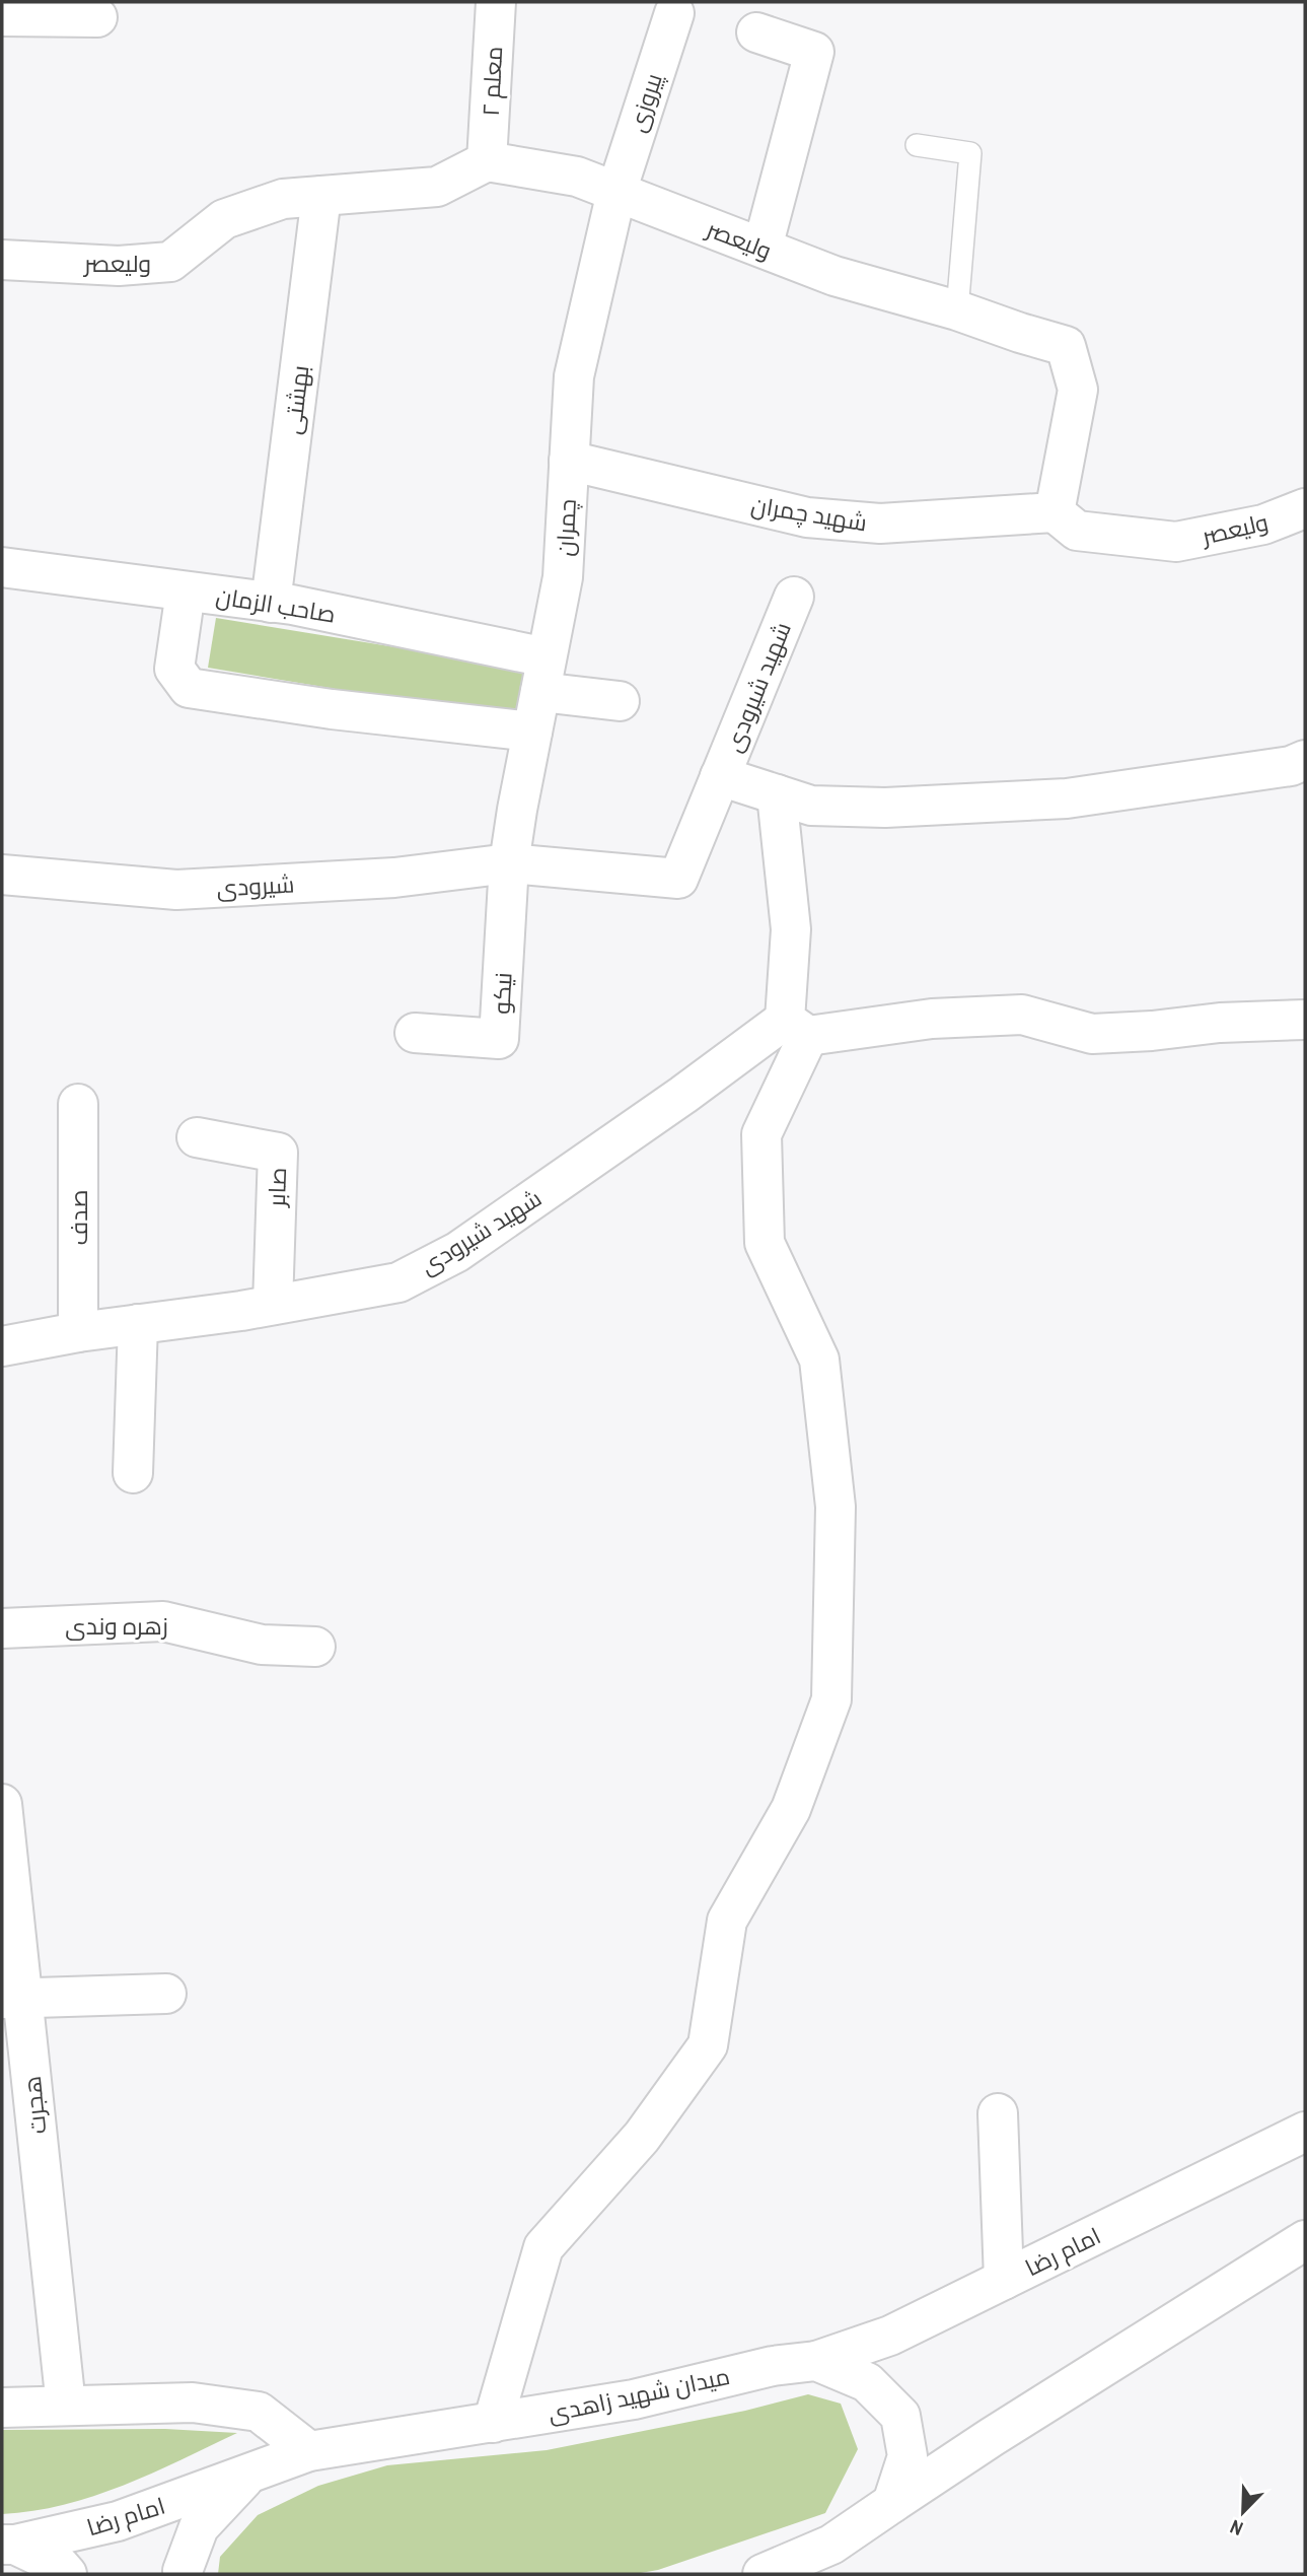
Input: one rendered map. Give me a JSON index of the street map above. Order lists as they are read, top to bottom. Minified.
{"streets":{"street":["معلم ۲","پیروزی","ولیعصر","بهشتی","شهید چمران","چمران","صاحب الزمان","شهید شیرودی","شیرودی","نیکو","صابر","صدف","زهره وندی","هجرت","امام رضا","میدان شهید زاهدی"]},"crossings":[["معلم ۲","ولیعصر"],["پیروزی","ولیعصر"],["پیروزی","چمران"],["ولیعصر","بهشتی"],["ولیعصر","شهید چمران"],["ولیعصر","چمران"],["بهشتی","صاحب الزمان"],["شهید چمران","چمران"],["چمران","صاحب الزمان"],["چمران","شهید شیرودی"],["چمران","شیرودی"],["چمران","نیکو"],["شهید شیرودی","شیرودی"],["شهید شیرودی","نیکو"],["شهید شیرودی","صابر"],["شهید شیرودی","صدف"],["شیرودی","نیکو"],["امام رضا","میدان شهید زاهدی"]],"north":"bottom left"}
